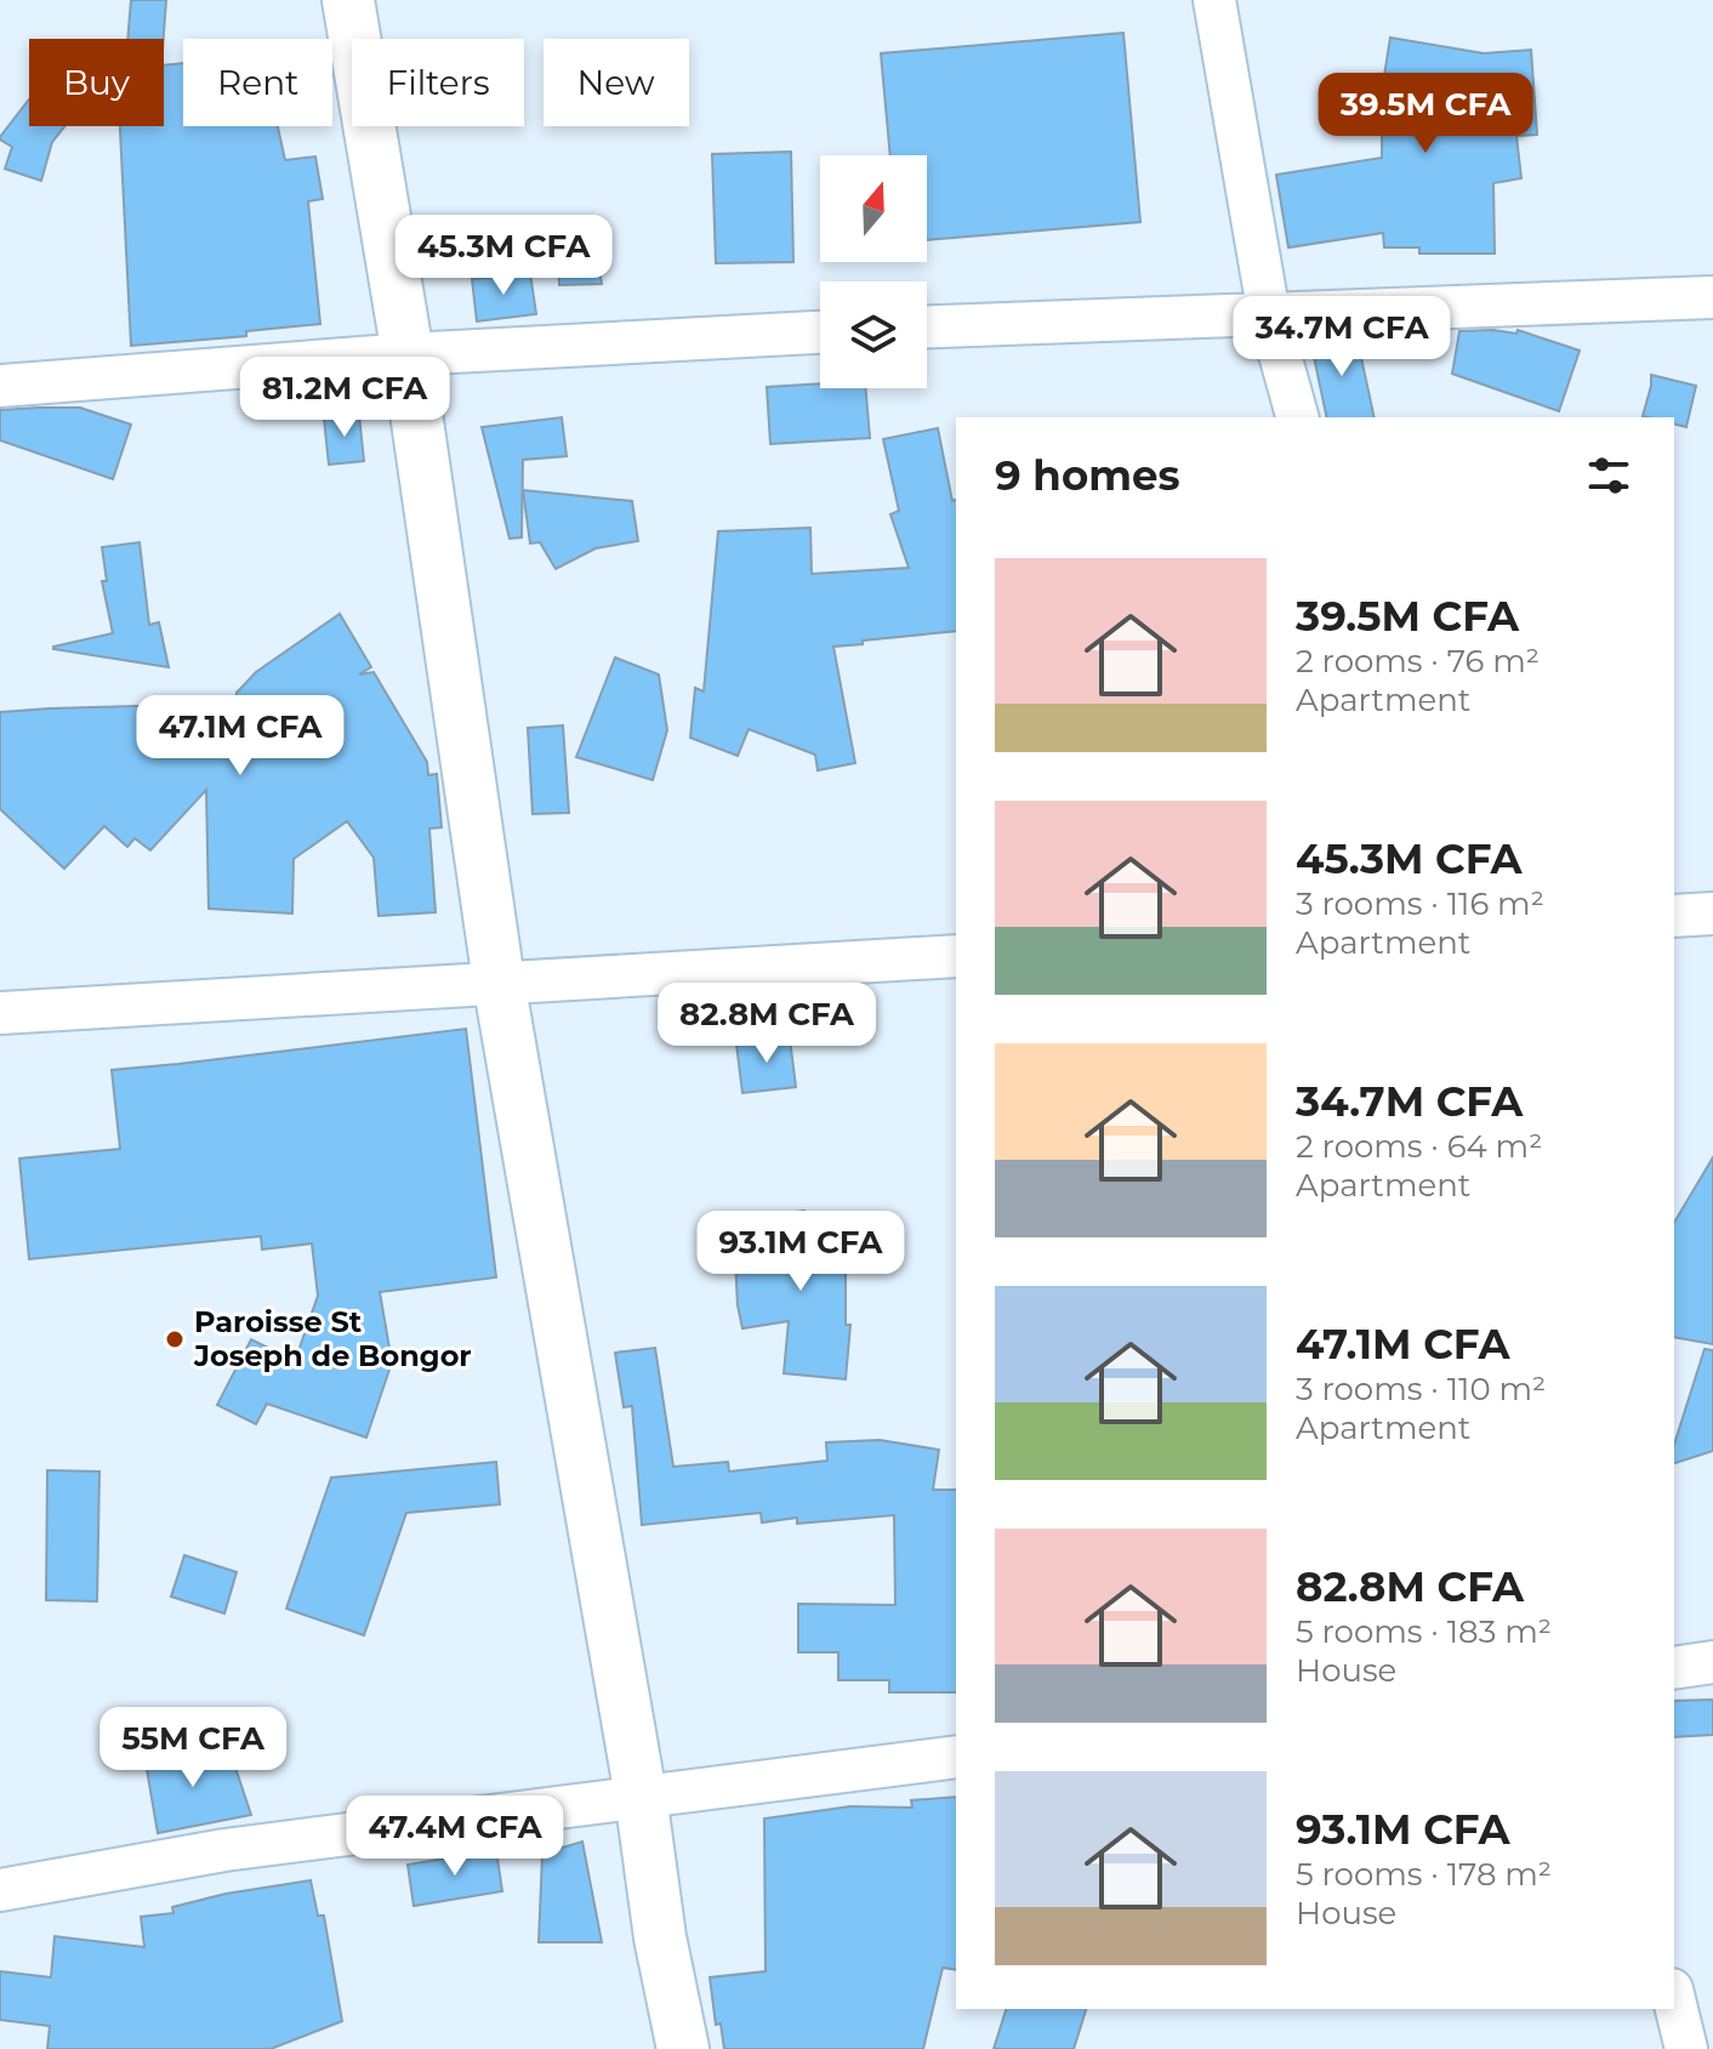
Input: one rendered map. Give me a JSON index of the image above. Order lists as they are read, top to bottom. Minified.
{"places":["Paroisse St Joseph de Bongor"],"north":"top","page":{"chip":["Buy","Rent","Filters","New"],"price":["39.5M CFA","45.3M CFA","34.7M CFA","81.2M CFA","47.1M CFA","82.8M CFA","93.1M CFA","55M CFA","47.4M CFA"],"heading":"9 homes","list":[{"name":"39.5M CFA","note":"2 rooms · 76 m² · Apartment"},{"name":"45.3M CFA","note":"3 rooms · 116 m² · Apartment"},{"name":"34.7M CFA","note":"2 rooms · 64 m² · Apartment"},{"name":"47.1M CFA","note":"3 rooms · 110 m² · Apartment"},{"name":"82.8M CFA","note":"5 rooms · 183 m² · House"},{"name":"93.1M CFA","note":"5 rooms · 178 m² · House"}]}}
